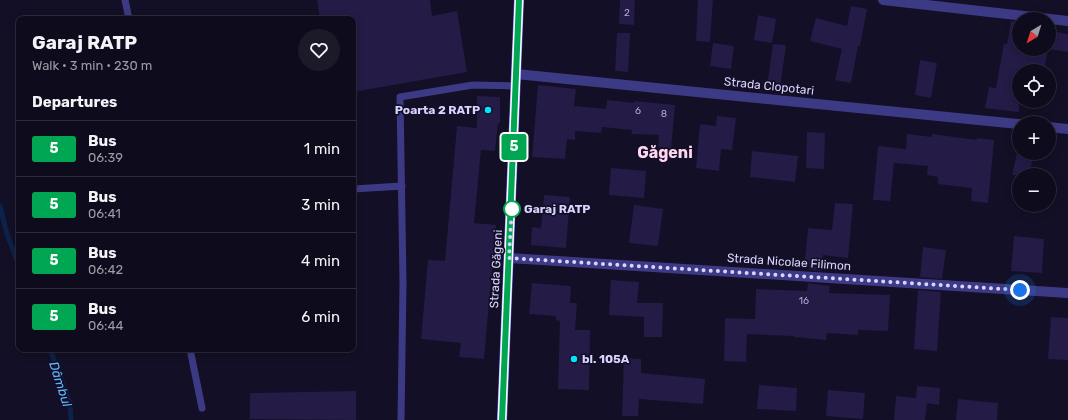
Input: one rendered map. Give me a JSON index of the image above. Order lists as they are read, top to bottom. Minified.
{"streets":{"main road":["Strada Găgeni"],"street":["Strada Clopotari","Strada Nicolae Filimon"]},"crossings":[["Strada Clopotari","Strada Găgeni"],["Strada Nicolae Filimon","Strada Găgeni"]],"districts":["Găgeni"],"water":["Dâmbul"],"places":["Poarta 2 RATP","Garaj RATP","bl. 105A"],"lines":["bus line 5"],"house_numbers":["2","6","8","16"],"north":"bottom left","page":{"on_map":"5","map_buttons":["+","−"],"heading":[["Garaj RATP","Walk · 3 min · 230 m"],"Departures"],"list":[{"mark":"5","name":"Bus","note":"06:39","value":"1 min"},{"mark":"5","name":"Bus","note":"06:41","value":"3 min"},{"mark":"5","name":"Bus","note":"06:42","value":"4 min"},{"mark":"5","name":"Bus","note":"06:44","value":"6 min"}]}}
